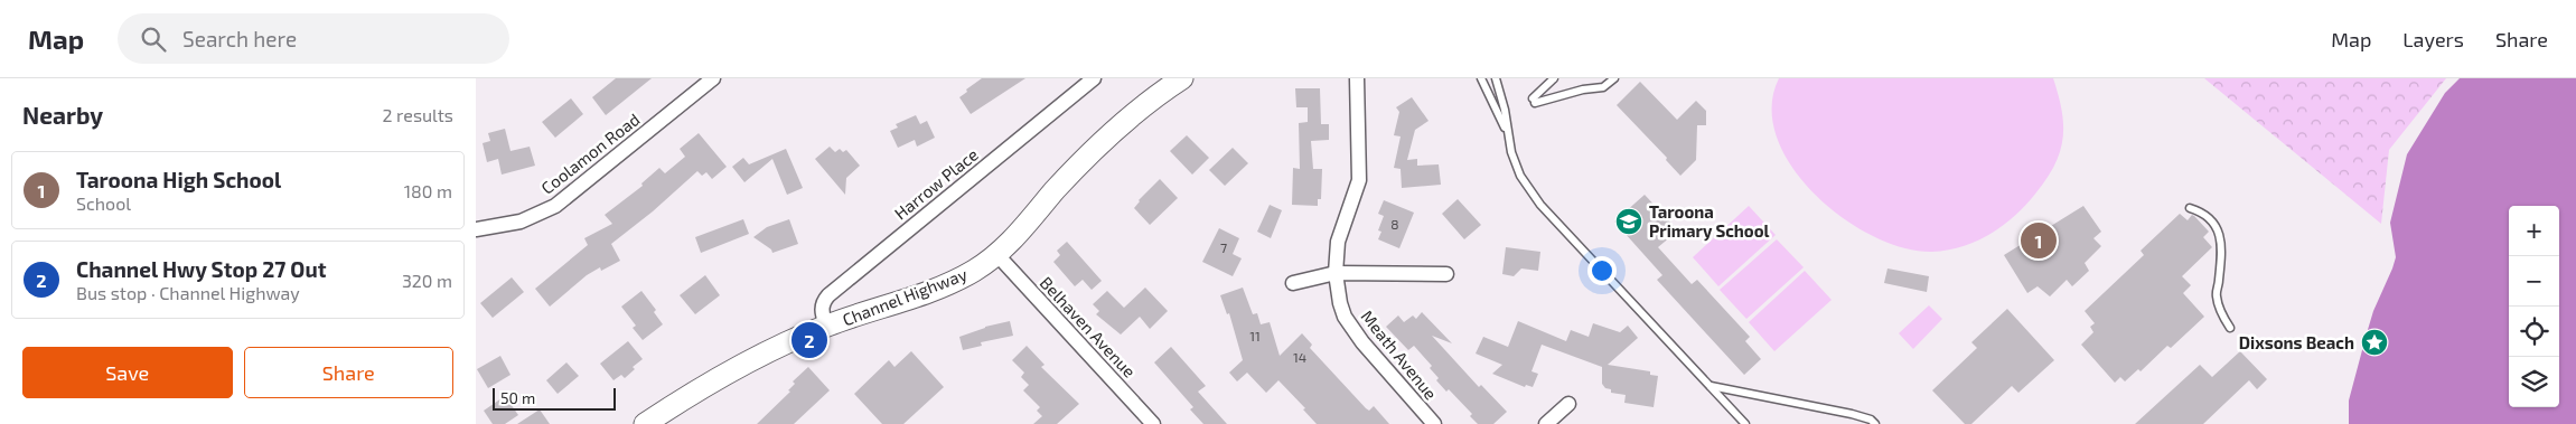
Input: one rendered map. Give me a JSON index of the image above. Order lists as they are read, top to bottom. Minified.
{"streets":{"main road":["Channel Highway"],"street":["Coolamon Road","Harrow Place","Belhaven Avenue","Meath Avenue"]},"crossings":[["Harrow Place","Channel Highway"],["Channel Highway","Belhaven Avenue"]],"places":{"school or university":["Taroona Primary School"],"place":["Dixsons Beach"]},"house_numbers":["8","7","11","14"],"scale_bar":"50 m","page":{"header":"Map","search":"Search here","nav":["Map","Layers","Share"],"heading":["Nearby","2 results"],"list":[{"mark":"1","name":"Taroona High School","note":"School","value":"180 m"},{"mark":"2","name":"Channel Hwy Stop 27 Out","note":"Bus stop · Channel Highway","value":"320 m"}],"map_buttons":["+","−"],"pins":["1","2"],"buttons":["Save","Share"],"scale":"50 m"}}
